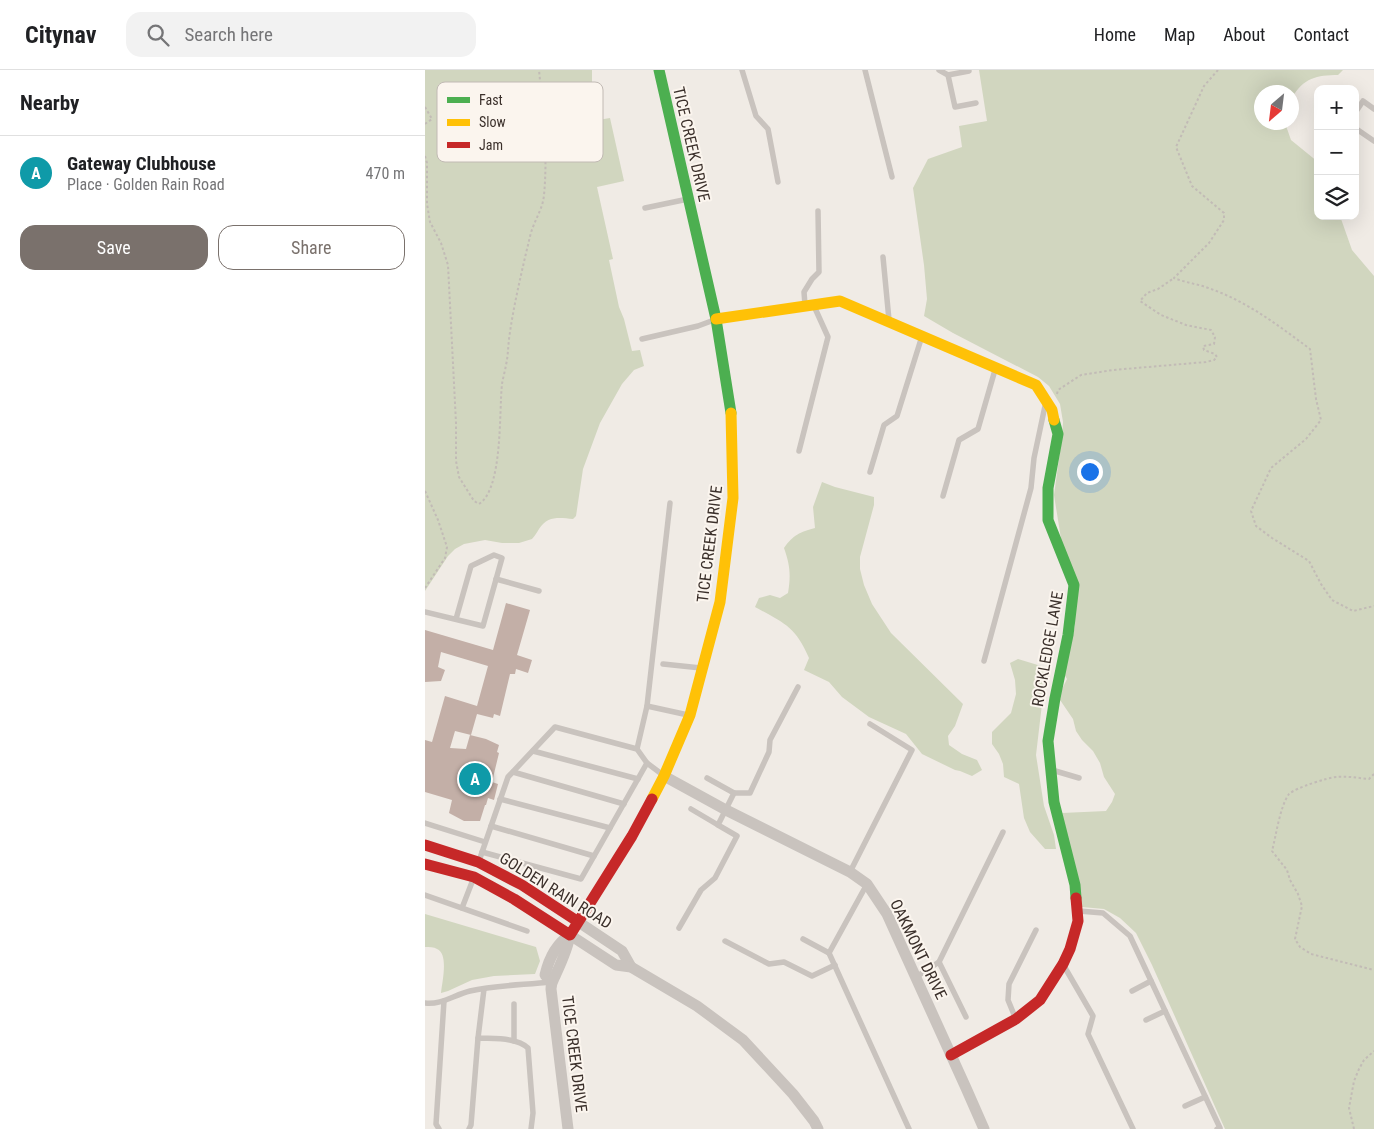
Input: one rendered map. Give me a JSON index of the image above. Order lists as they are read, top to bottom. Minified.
{"streets":{"street":["TICE CREEK DRIVE","ROCKLEDGE LANE","GOLDEN RAIN ROAD","OAKMONT DRIVE"]},"crossings":[["TICE CREEK DRIVE","ROCKLEDGE LANE"],["TICE CREEK DRIVE","GOLDEN RAIN ROAD"],["TICE CREEK DRIVE","OAKMONT DRIVE"],["ROCKLEDGE LANE","OAKMONT DRIVE"]],"legend":["Fast","Slow","Jam"],"north":"bottom left","page":{"header":"Citynav","search":"Search here","nav":["Home","Map","About","Contact"],"heading":"Nearby","map_buttons":["+","−"],"list":[{"mark":"A","name":"Gateway Clubhouse","note":"Place · Golden Rain Road","value":"470 m"}],"buttons":["Save","Share"],"pins":"A"}}
